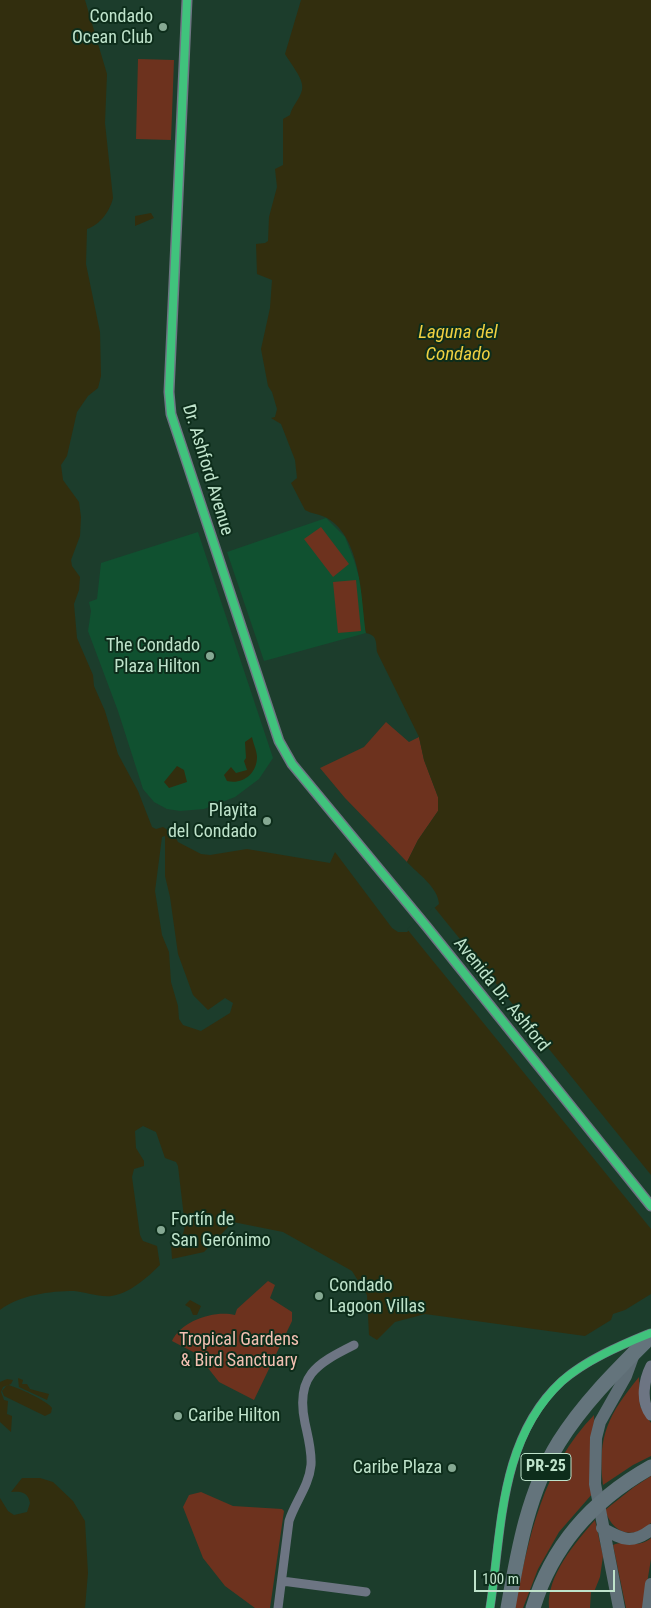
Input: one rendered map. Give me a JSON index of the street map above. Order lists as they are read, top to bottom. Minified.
{"streets":{"main road":["PR-25"],"street":["Dr. Ashford Avenue","Avenida Dr. Ashford"]},"crossings":[["Dr. Ashford Avenue","Avenida Dr. Ashford"]],"water":["Laguna del Condado"],"parks":["Tropical Gardens & Bird Sanctuary"],"places":["Condado Ocean Club","The Condado Plaza Hilton","Playita del Condado","Fortín de San Gerónimo","Condado Lagoon Villas","Caribe Hilton","Caribe Plaza"],"scale_bar":"100 m"}
